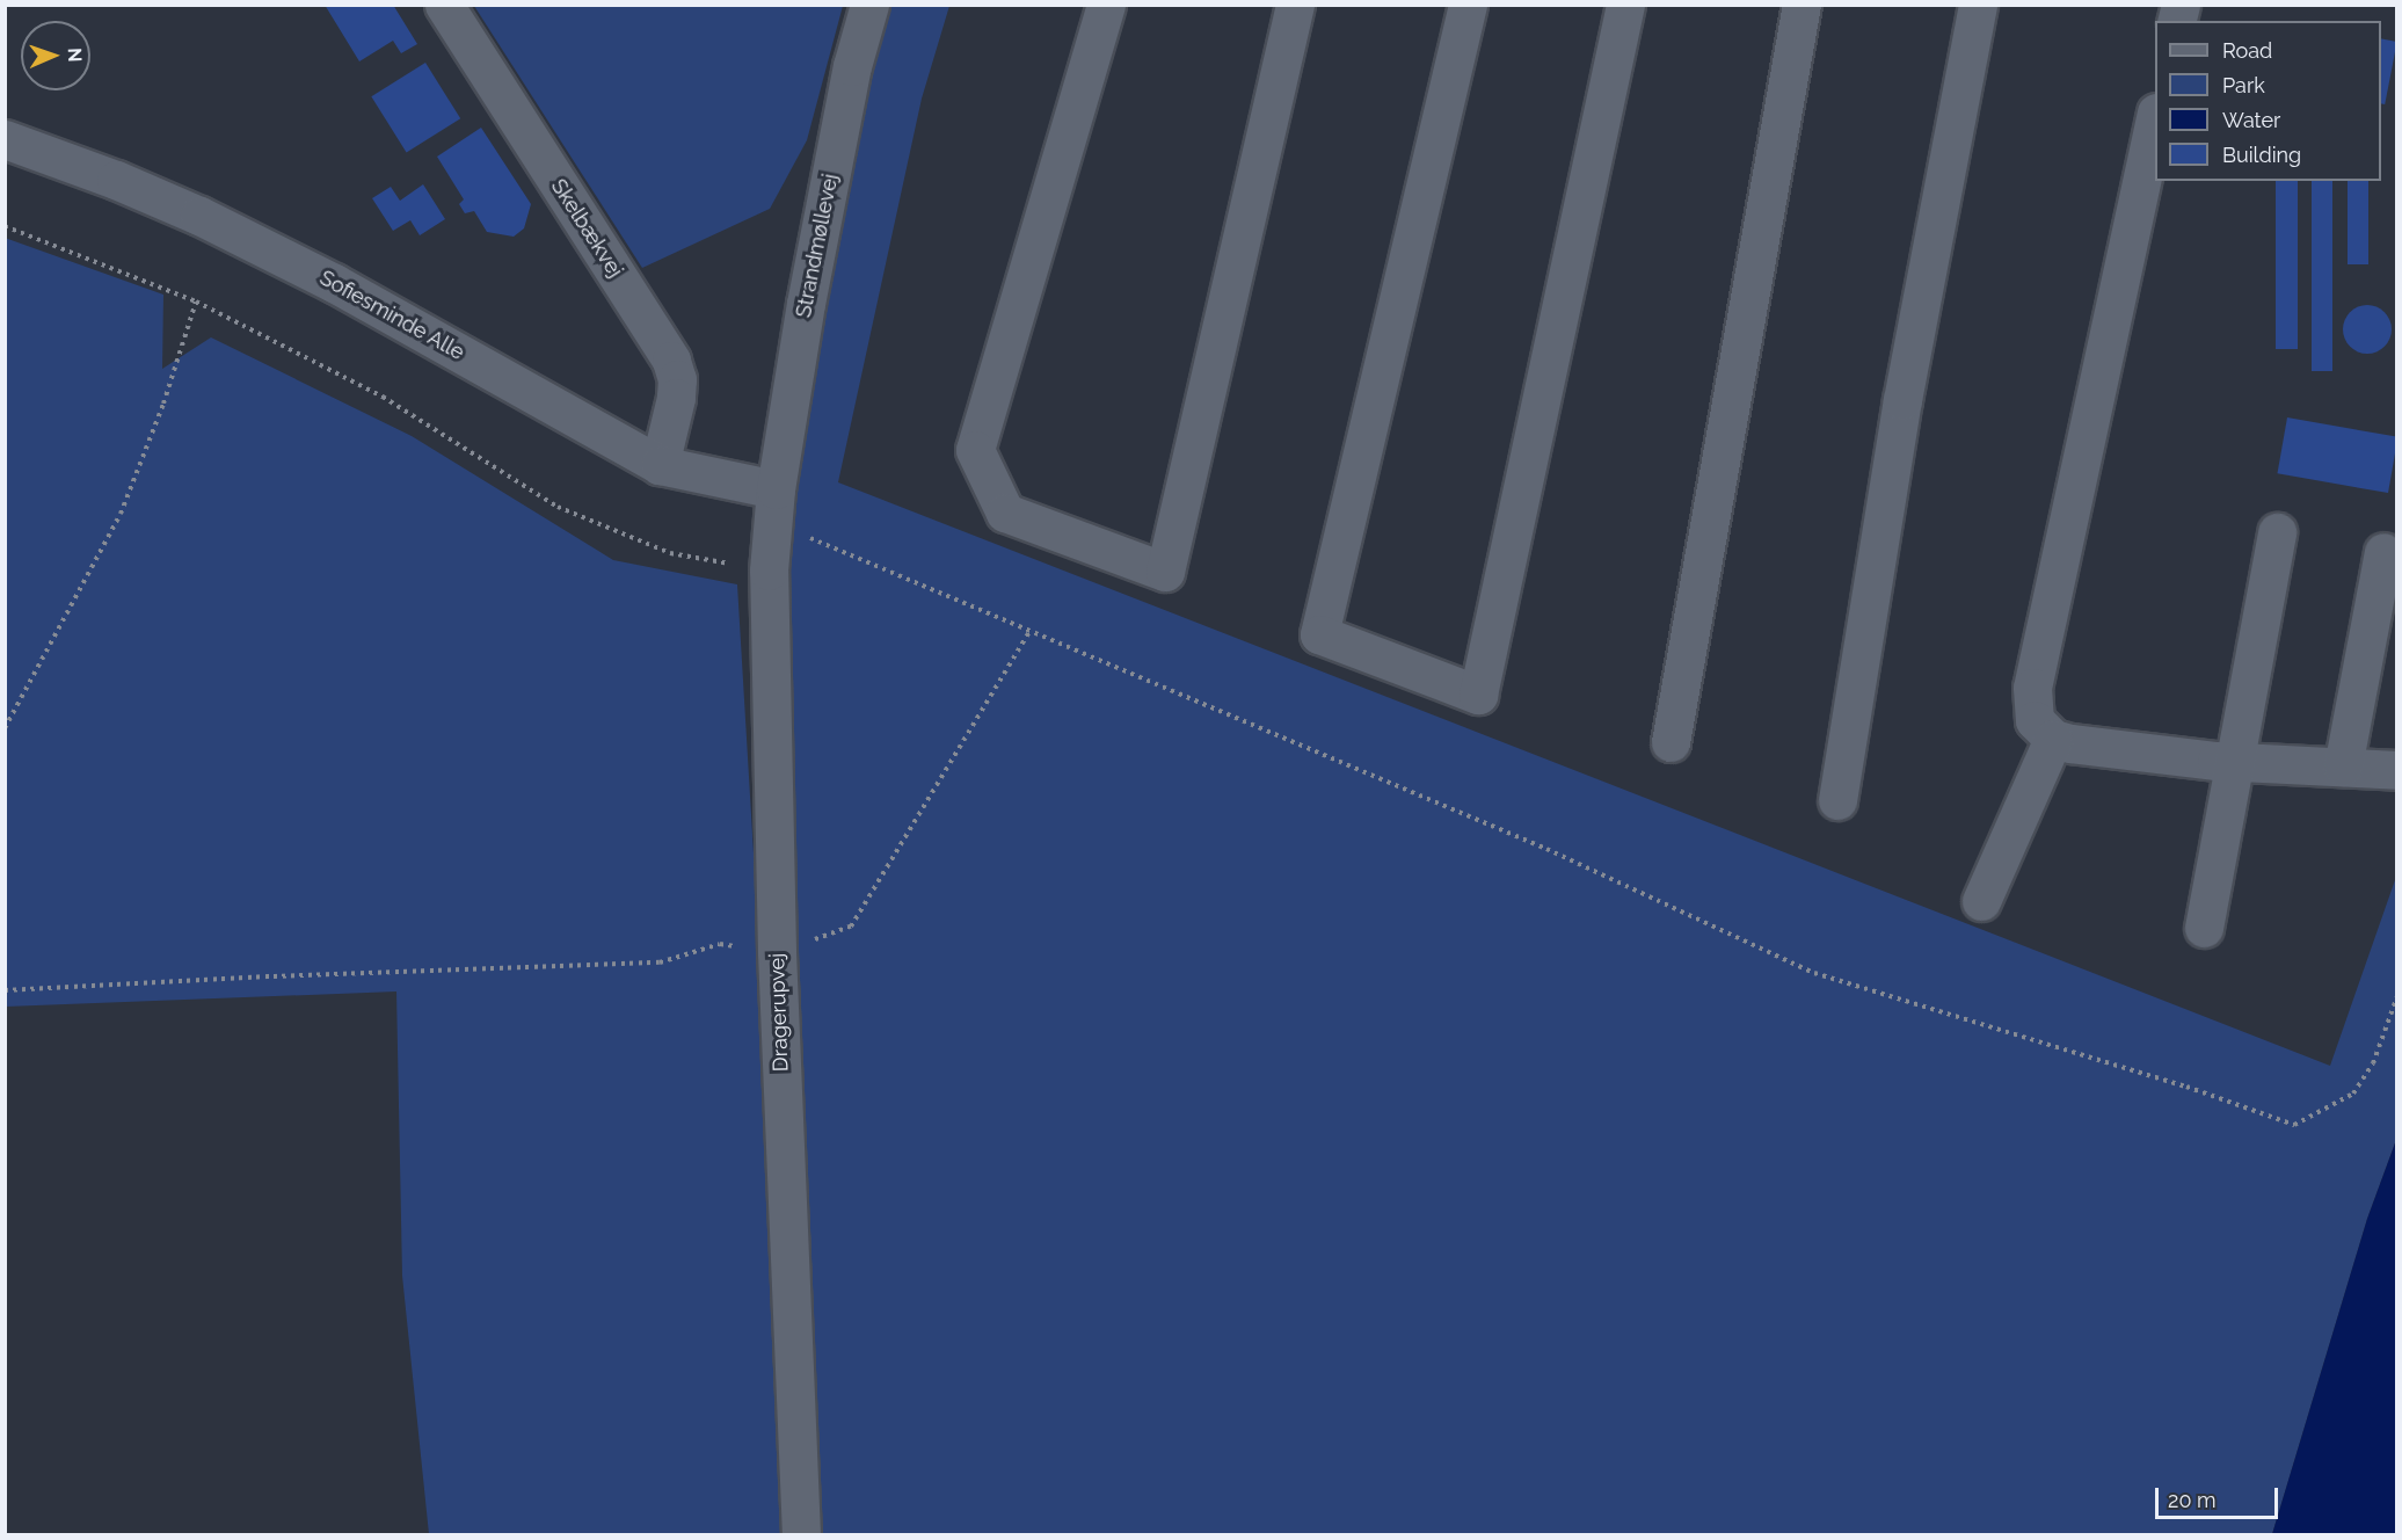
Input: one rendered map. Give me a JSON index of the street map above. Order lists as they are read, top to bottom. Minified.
{"streets":{"street":["Skelbækvej","Strandmøllevej","Sofiesminde Alle","Dragerupvej"]},"crossings":[["Skelbækvej","Sofiesminde Alle"],["Strandmøllevej","Sofiesminde Alle"],["Strandmøllevej","Dragerupvej"],["Sofiesminde Alle","Dragerupvej"]],"legend":["Road","Park","Water","Building"],"scale_bar":"20 m","north":"right"}
